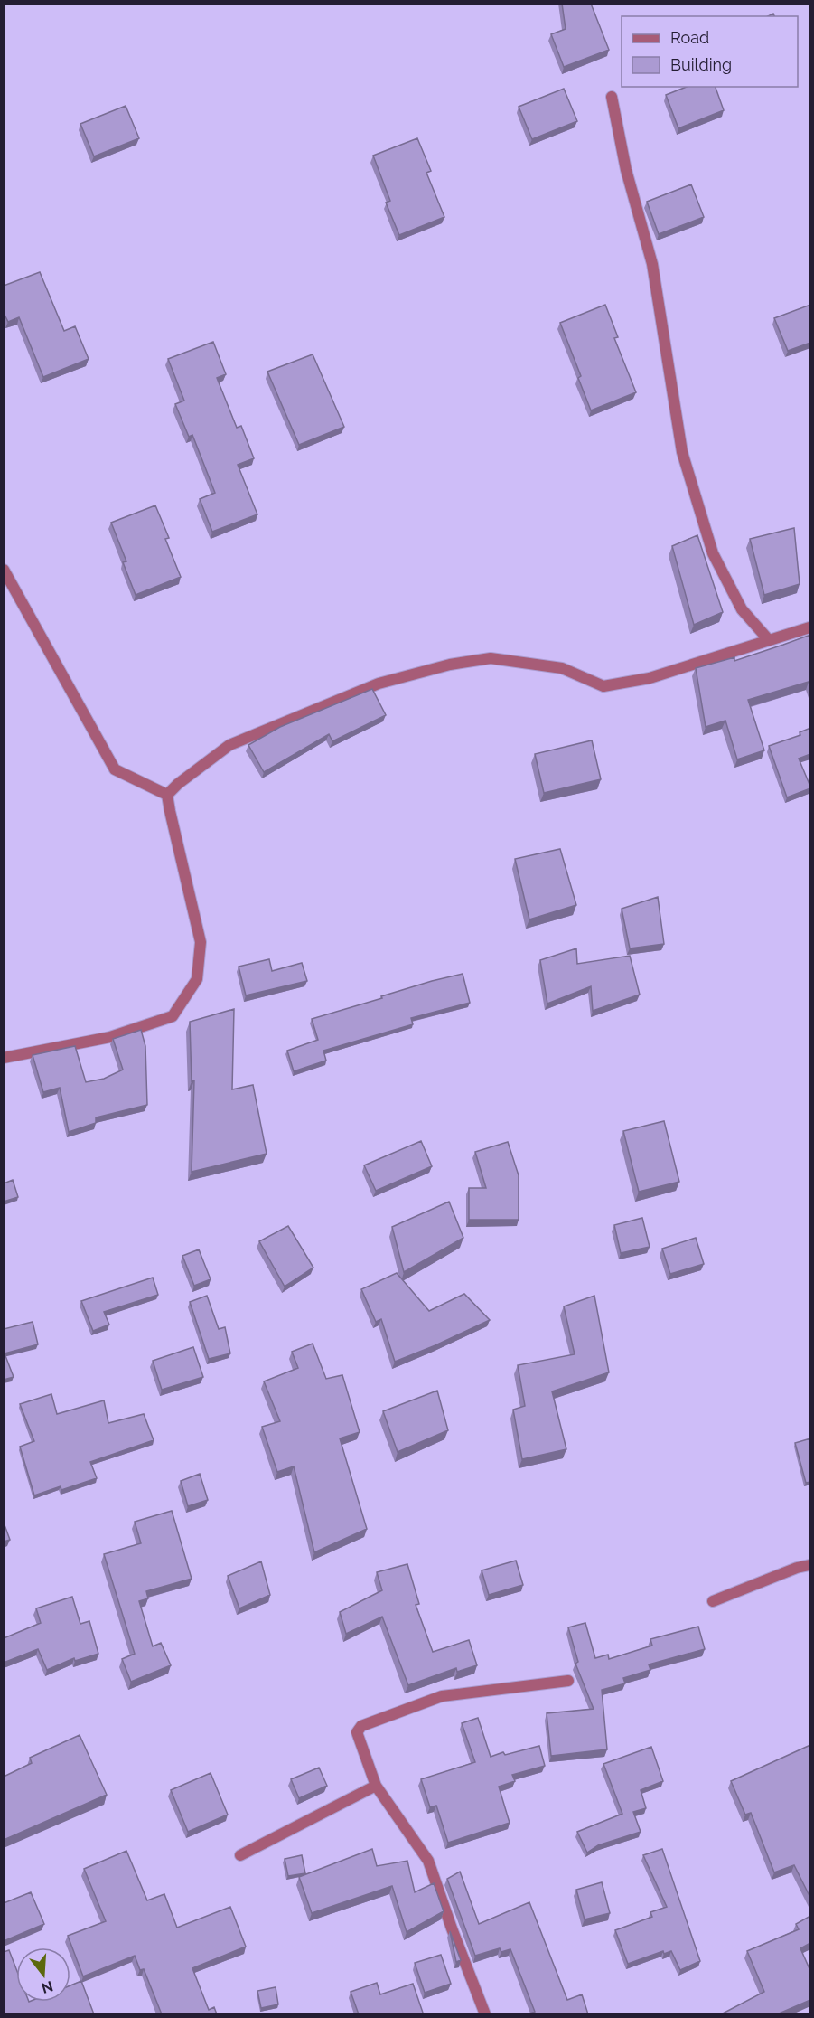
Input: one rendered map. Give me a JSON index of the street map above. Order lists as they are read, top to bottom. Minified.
{"legend":["Road","Building"],"north":"bottom"}
